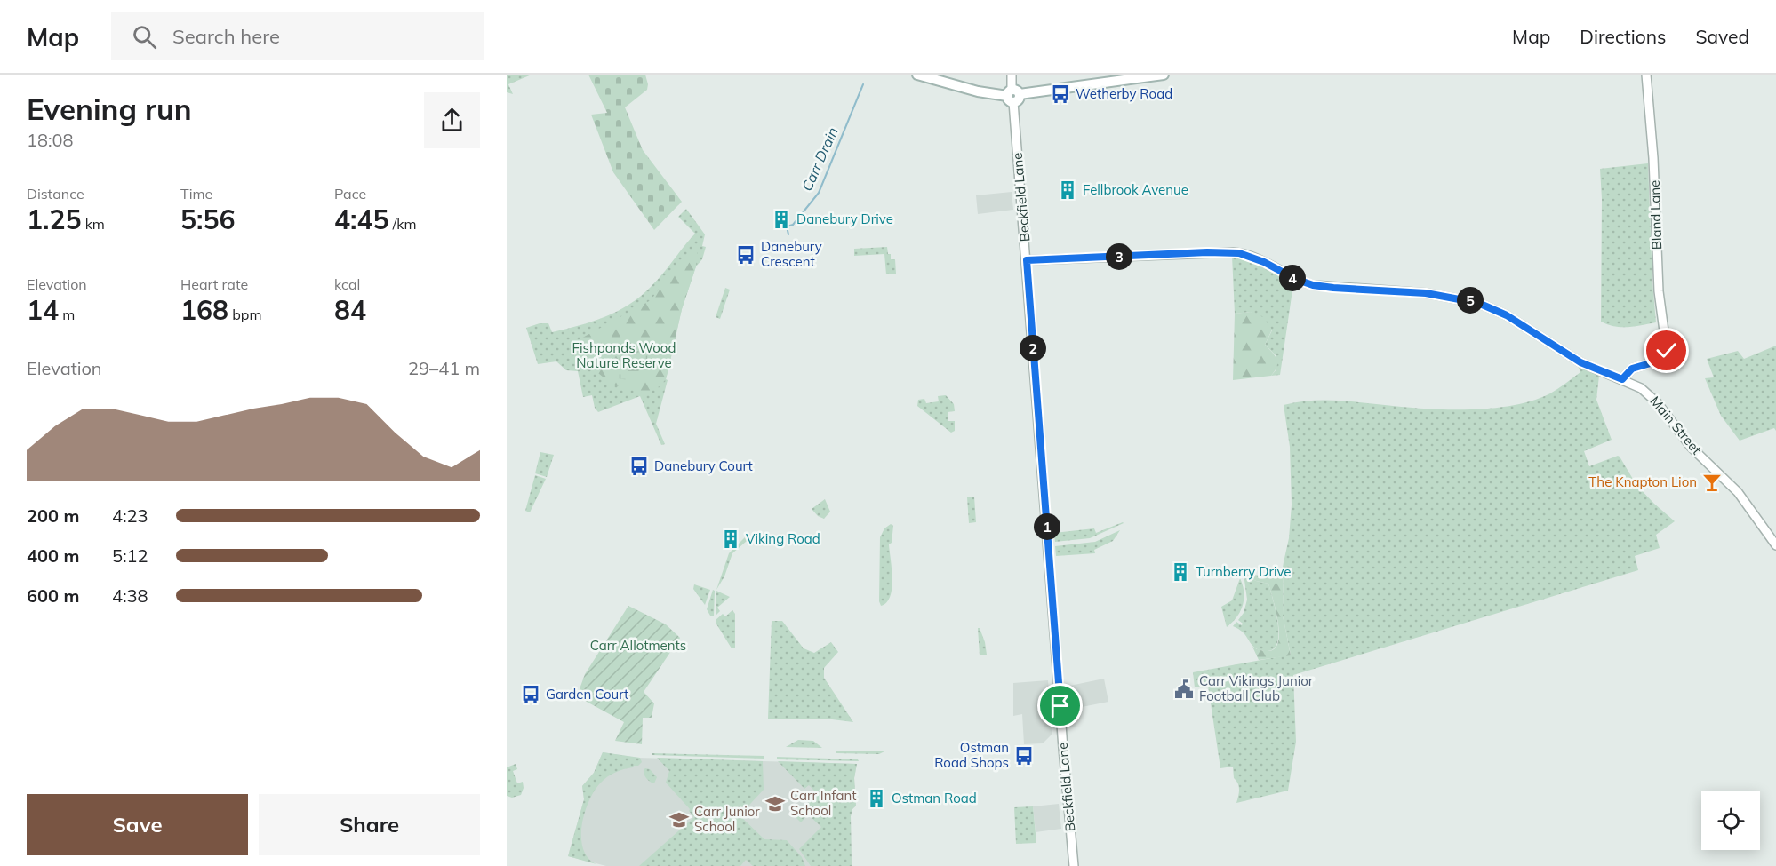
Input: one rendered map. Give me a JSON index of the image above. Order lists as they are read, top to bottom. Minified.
{"streets":{"street":["Beckfield Lane","Bland Lane","Main Street"]},"crossings":[["Beckfield Lane","Main Street"],["Bland Lane","Main Street"]],"water":["Carr Drain"],"parks":["Fishponds Wood Nature Reserve","Carr Allotments"],"places":{"bus stop":["Wetherby Road","Danebury Crescent","Danebury Court","Garden Court","Ostman Road Shops"],"building":["Fellbrook Avenue","Danebury Drive","Viking Road","Turnberry Drive","Ostman Road"],"bar":["The Knapton Lion"],"public building":["Carr Vikings Junior Football Club"],"school or university":["Carr Infant School","Carr Junior School"]},"page":{"header":"Map","search":"Search here","nav":["Map","Directions","Saved"],"heading":["Evening run","18:08"],"stats":[["Distance","1.25 km"],["Time","5:56"],["Pace","4:45 /km"],["Elevation","14 m"],["Heart rate","168 bpm"],["kcal","84"]],"pins":["3","4","5","2","1"],"chart":["Elevation","29–41 m"],"list":[{"name":"200 m","note":"4:23"},{"name":"400 m","note":"5:12"},{"name":"600 m","note":"4:38"}],"buttons":["Save","Share"]}}
